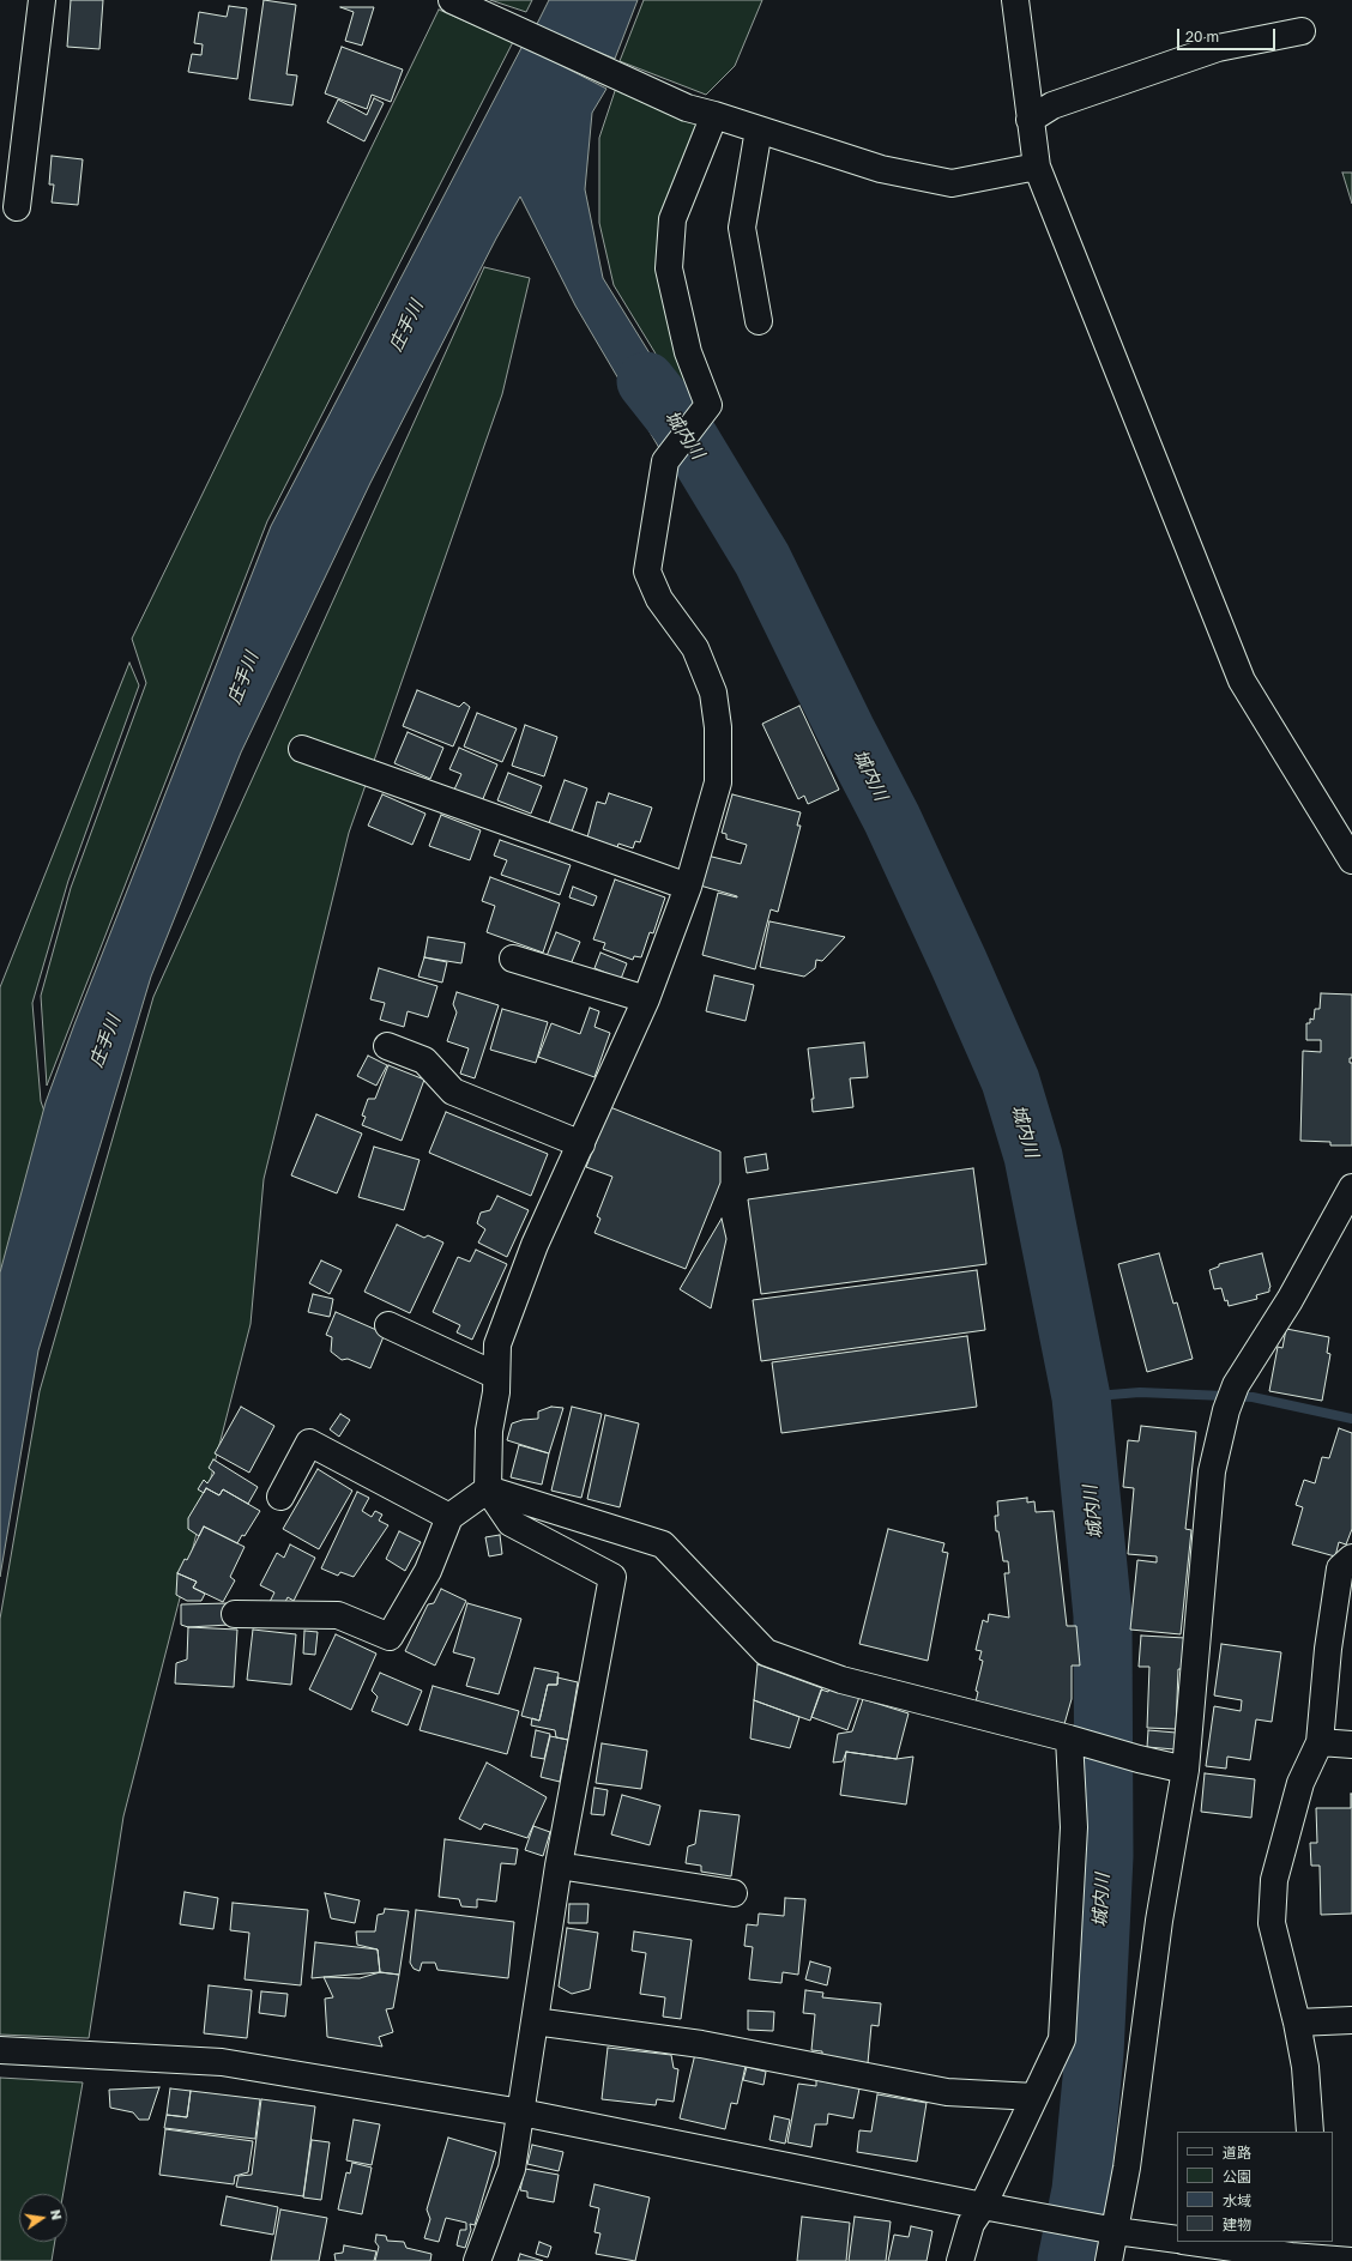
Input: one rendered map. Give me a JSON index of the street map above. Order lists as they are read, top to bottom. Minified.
{"water":["庄手川","城内川"],"legend":["道路","公園","水域","建物"],"scale_bar":"20 m","north":"right"}
